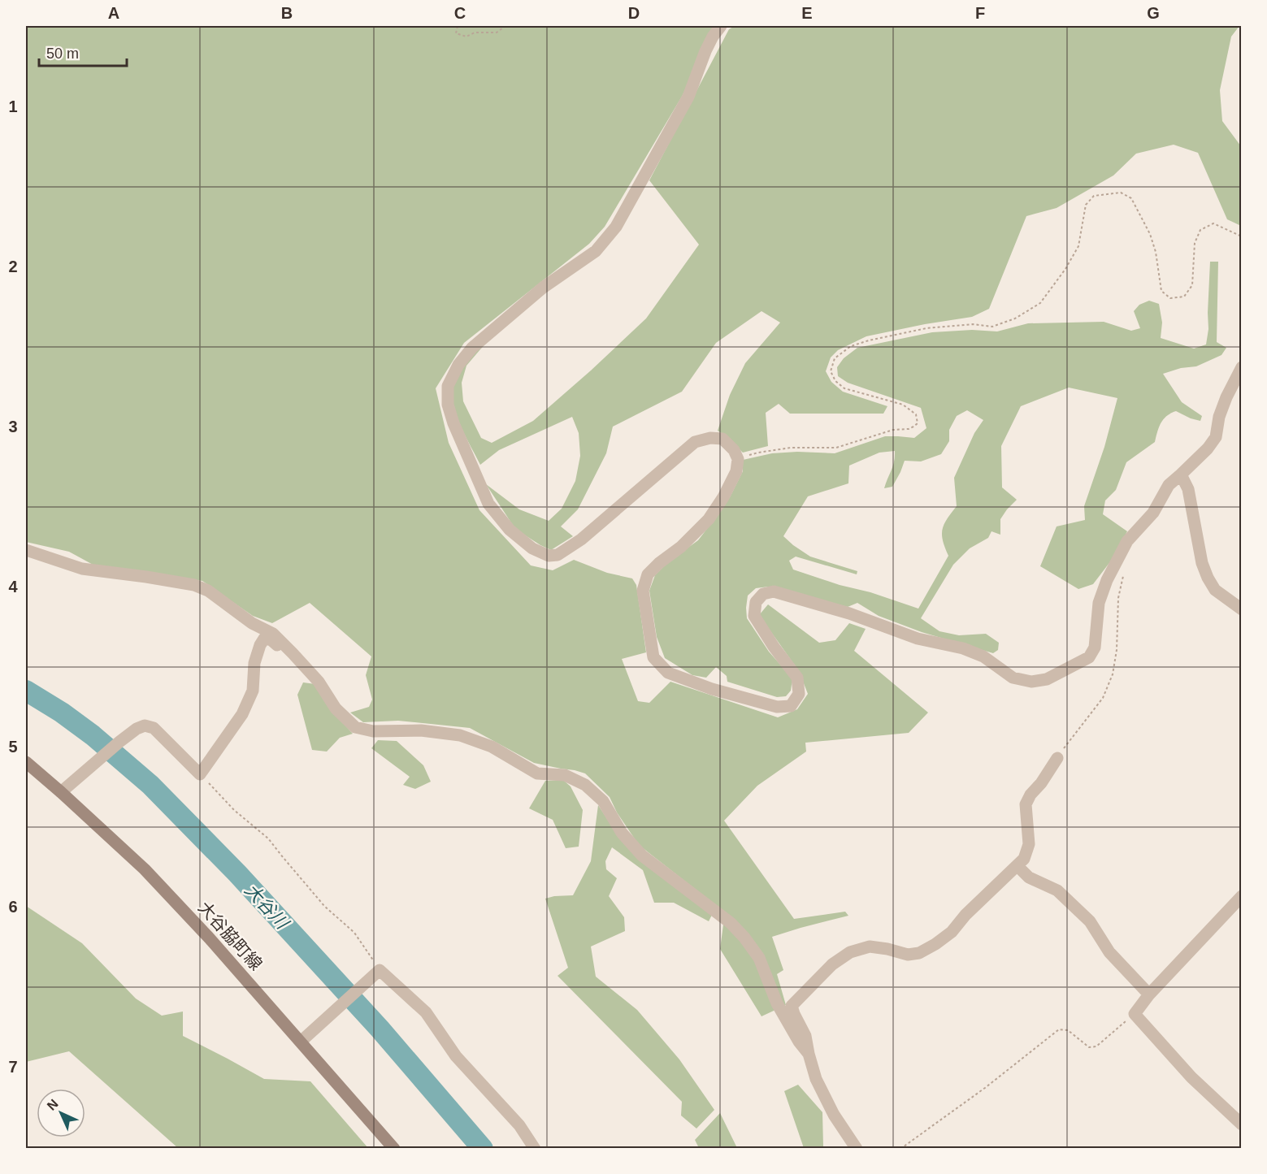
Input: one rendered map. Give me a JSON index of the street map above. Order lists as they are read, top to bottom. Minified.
{"streets":{"main road":["大谷脇町線"]},"water":["大谷川"],"scale_bar":"50 m","north":"top left","grid":{"columns":["A","B","C","D","E","F","G"],"rows":["1","2","3","4","5","6","7"]}}
